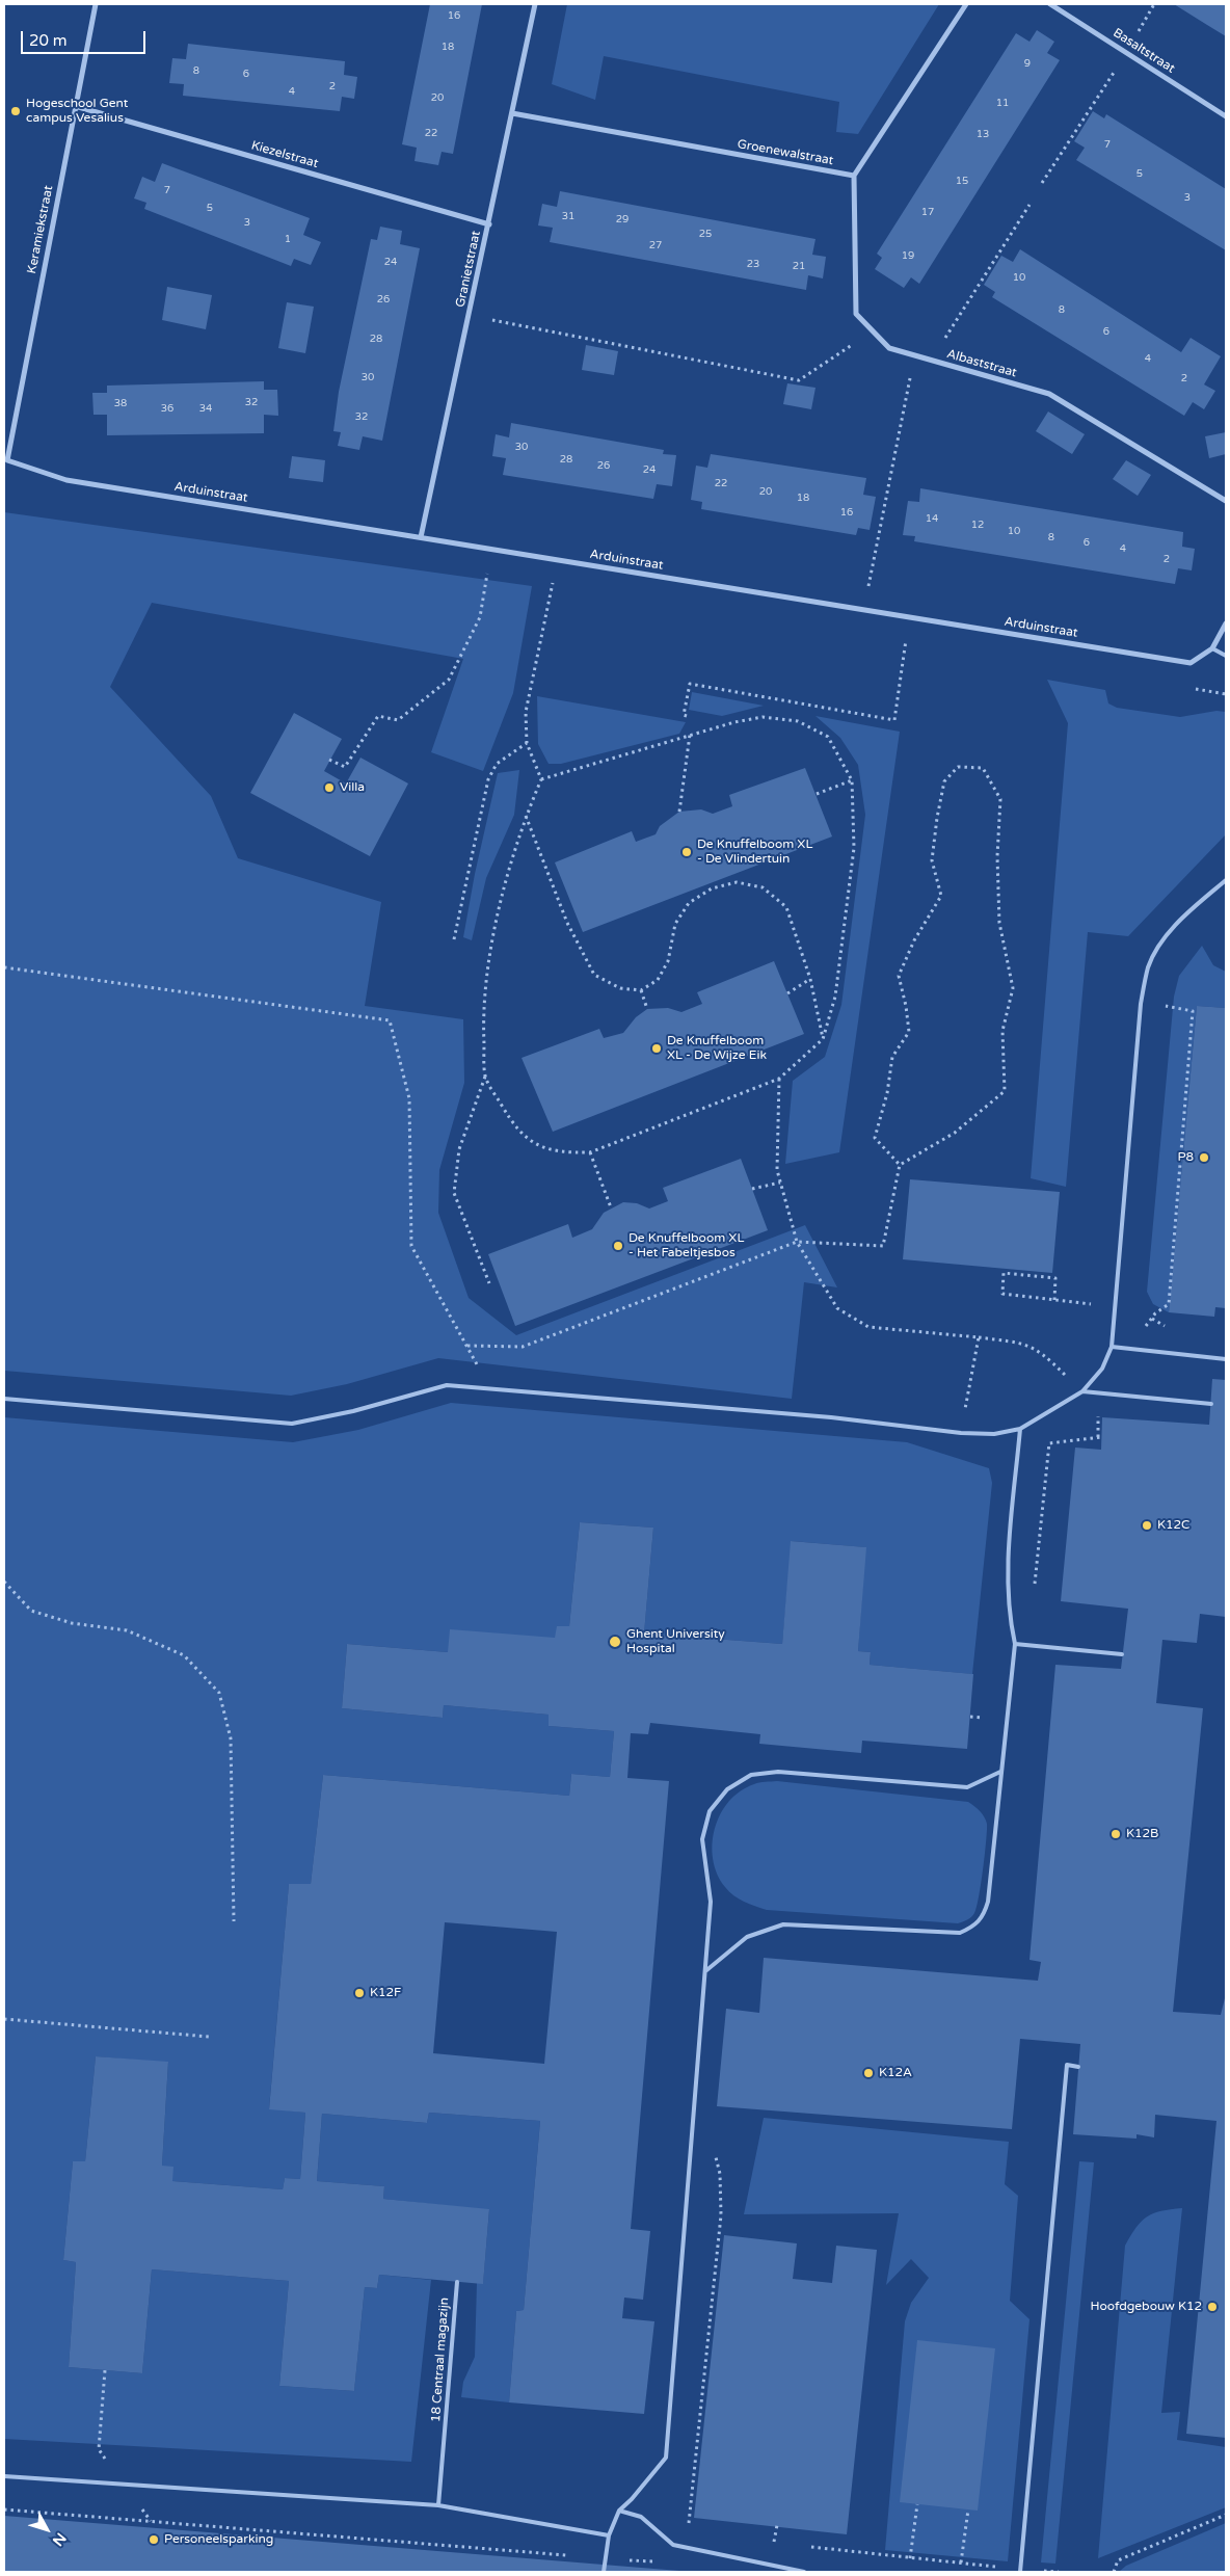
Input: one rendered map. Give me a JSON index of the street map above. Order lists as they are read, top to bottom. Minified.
{"streets":{"street":["Basaltstraat","Groenewalstraat","Kiezelstraat","Keramiekstraat","Granietstraat","Albaststraat","Arduinstraat"],"lane":["18 Centraal magazijn"]},"crossings":[["Groenewalstraat","Granietstraat"],["Groenewalstraat","Albaststraat"],["Kiezelstraat","Keramiekstraat"],["Kiezelstraat","Granietstraat"],["Keramiekstraat","Arduinstraat"],["Granietstraat","Arduinstraat"]],"places":["Hogeschool Gent campus Vesalius","Villa","De Knuffelboom XL - De Vlindertuin","De Knuffelboom XL - De Wijze Eik","P8","De Knuffelboom XL - Het Fabeltjesbos","K12C","Ghent University Hospital","K12B","K12F","K12A","Hoofdgebouw K12","Personeelsparking"],"house_numbers":["16","18","9","8","6","2","4","20","11","22","13","7","5","15","7","3","5","17","31","29","3","25","1","27","19","24","23","21","10","26","8","6","28","4","30","2","32","38","36","34","32","30","28","26","24","22","20","18","16","14","12","10","8","6","4","2"],"scale_bar":"20 m","north":"bottom right"}
